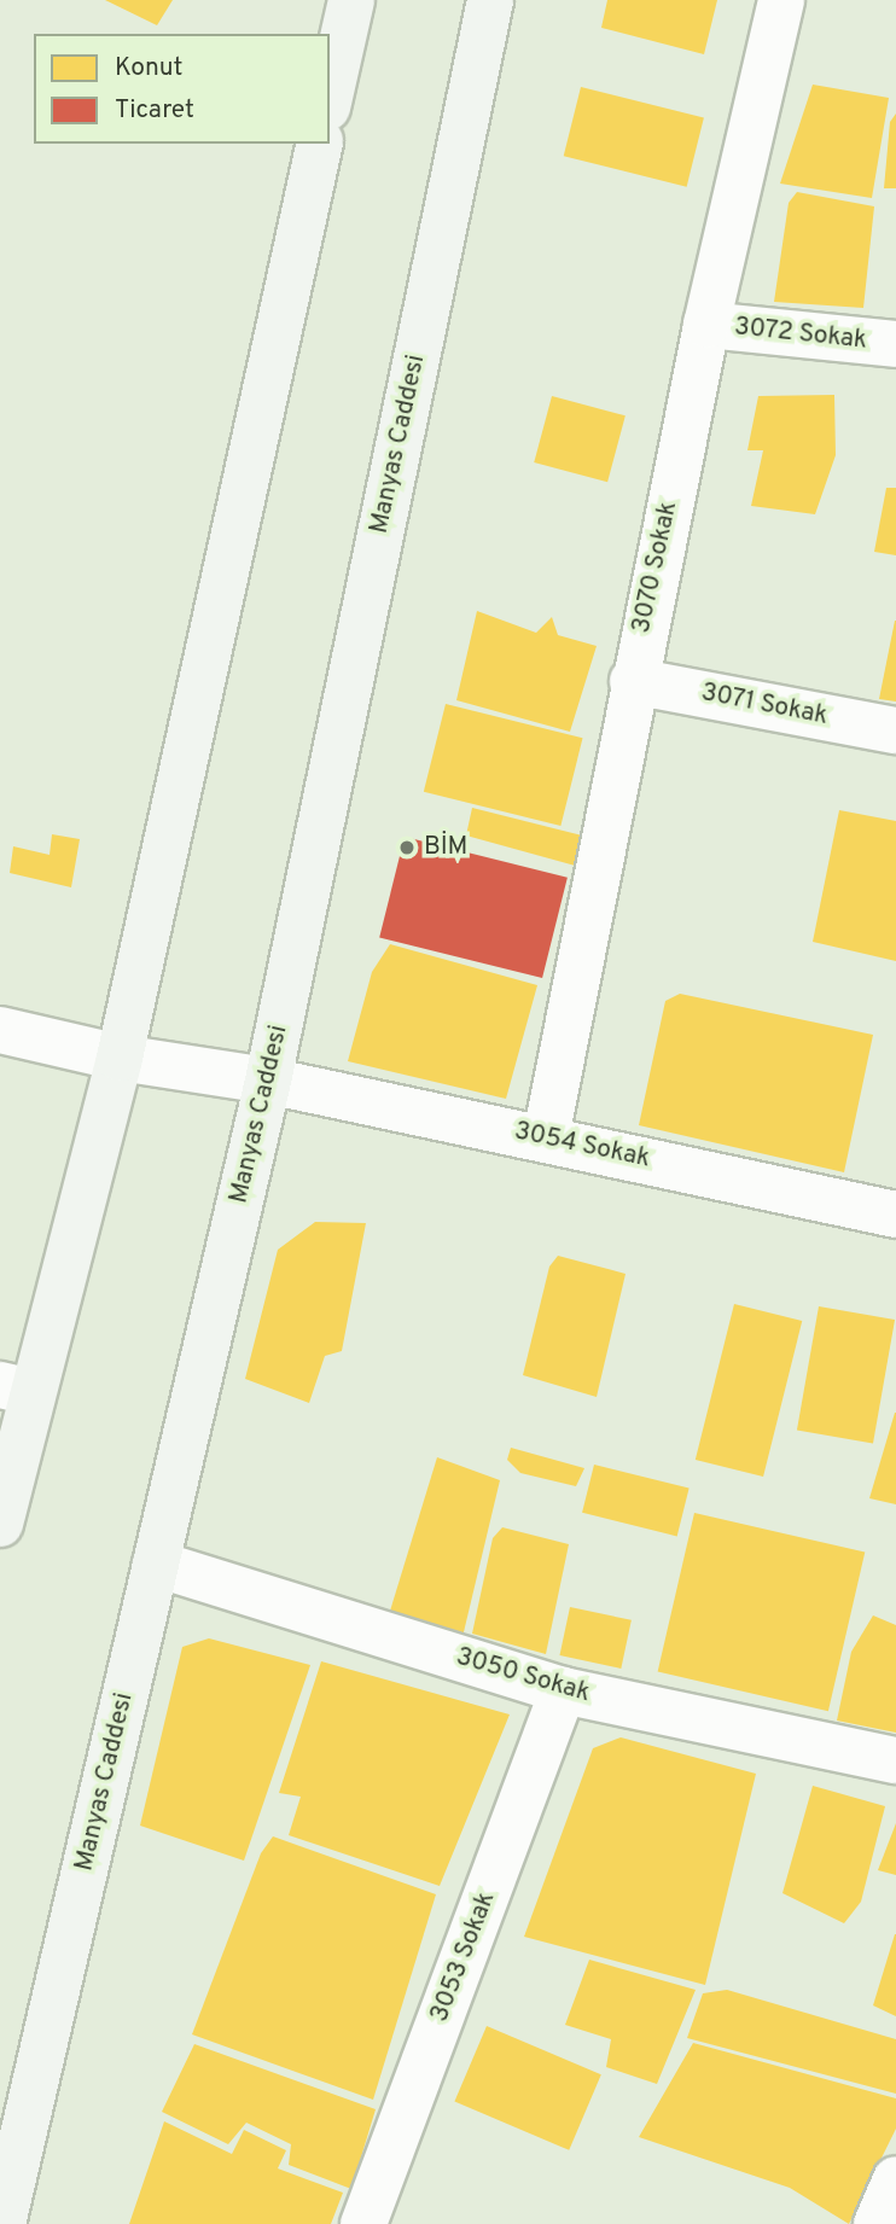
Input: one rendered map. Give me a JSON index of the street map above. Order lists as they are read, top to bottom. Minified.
{"streets":{"main road":["Manyas Caddesi"],"street":["3072 Sokak","3070 Sokak","3071 Sokak","3054 Sokak","3050 Sokak","3053 Sokak"]},"crossings":[["3072 Sokak","3070 Sokak"],["Manyas Caddesi","3054 Sokak"],["Manyas Caddesi","3050 Sokak"],["3070 Sokak","3071 Sokak"],["3070 Sokak","3054 Sokak"],["3050 Sokak","3053 Sokak"]],"places":["BİM"],"legend":["Konut","Ticaret"]}
